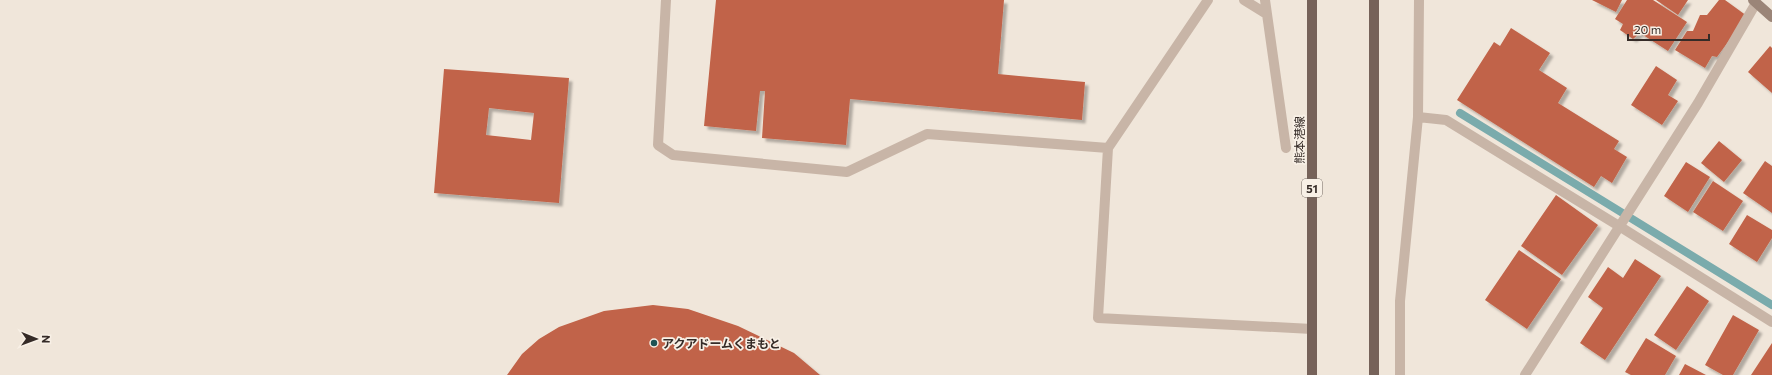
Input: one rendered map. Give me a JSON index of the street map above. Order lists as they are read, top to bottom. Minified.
{"streets":{"main road":["熊本港線","51"]},"places":["アクアドームくまもと"],"scale_bar":"20 m","north":"right"}
